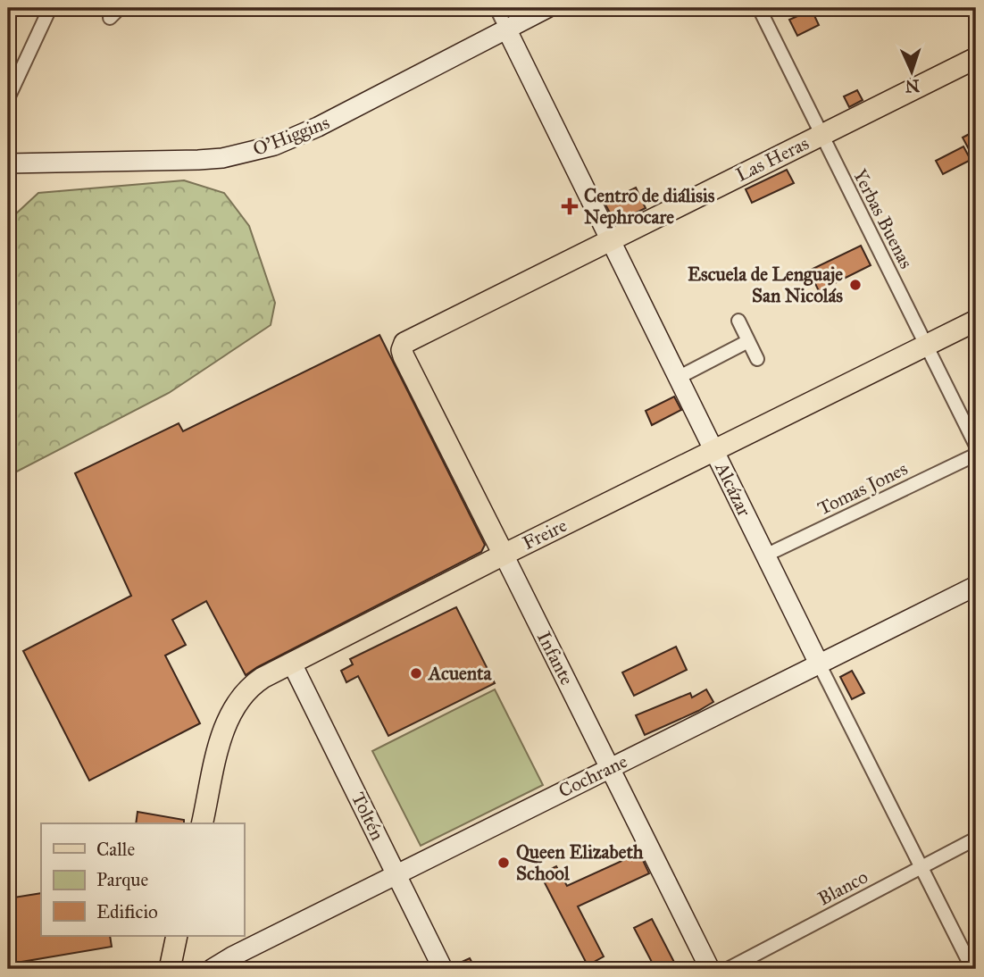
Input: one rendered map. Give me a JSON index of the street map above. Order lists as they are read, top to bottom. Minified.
{"streets":{"main road":["Las Heras","Freire","Infante"],"street":["O'Higgins","Yerbas Buenas","Tomas Jones","Alcázar","Cochrane","Toltén","Blanco"]},"crossings":[["O'Higgins","Alcázar"],["Las Heras","Yerbas Buenas"],["Las Heras","Alcázar"],["Las Heras","Infante"],["Yerbas Buenas","Freire"],["Tomas Jones","Alcázar"],["Alcázar","Freire"],["Alcázar","Cochrane"],["Alcázar","Blanco"],["Freire","Infante"],["Freire","Toltén"],["Infante","Cochrane"],["Cochrane","Toltén"]],"places":{"health":["Centro de diálisis Nephrocare"],"other":["Escuela de Lenguaje San Nicolás","Acuenta","Queen Elizabeth School"]},"legend":["Calle","Parque","Edificio"],"north":"bottom"}
